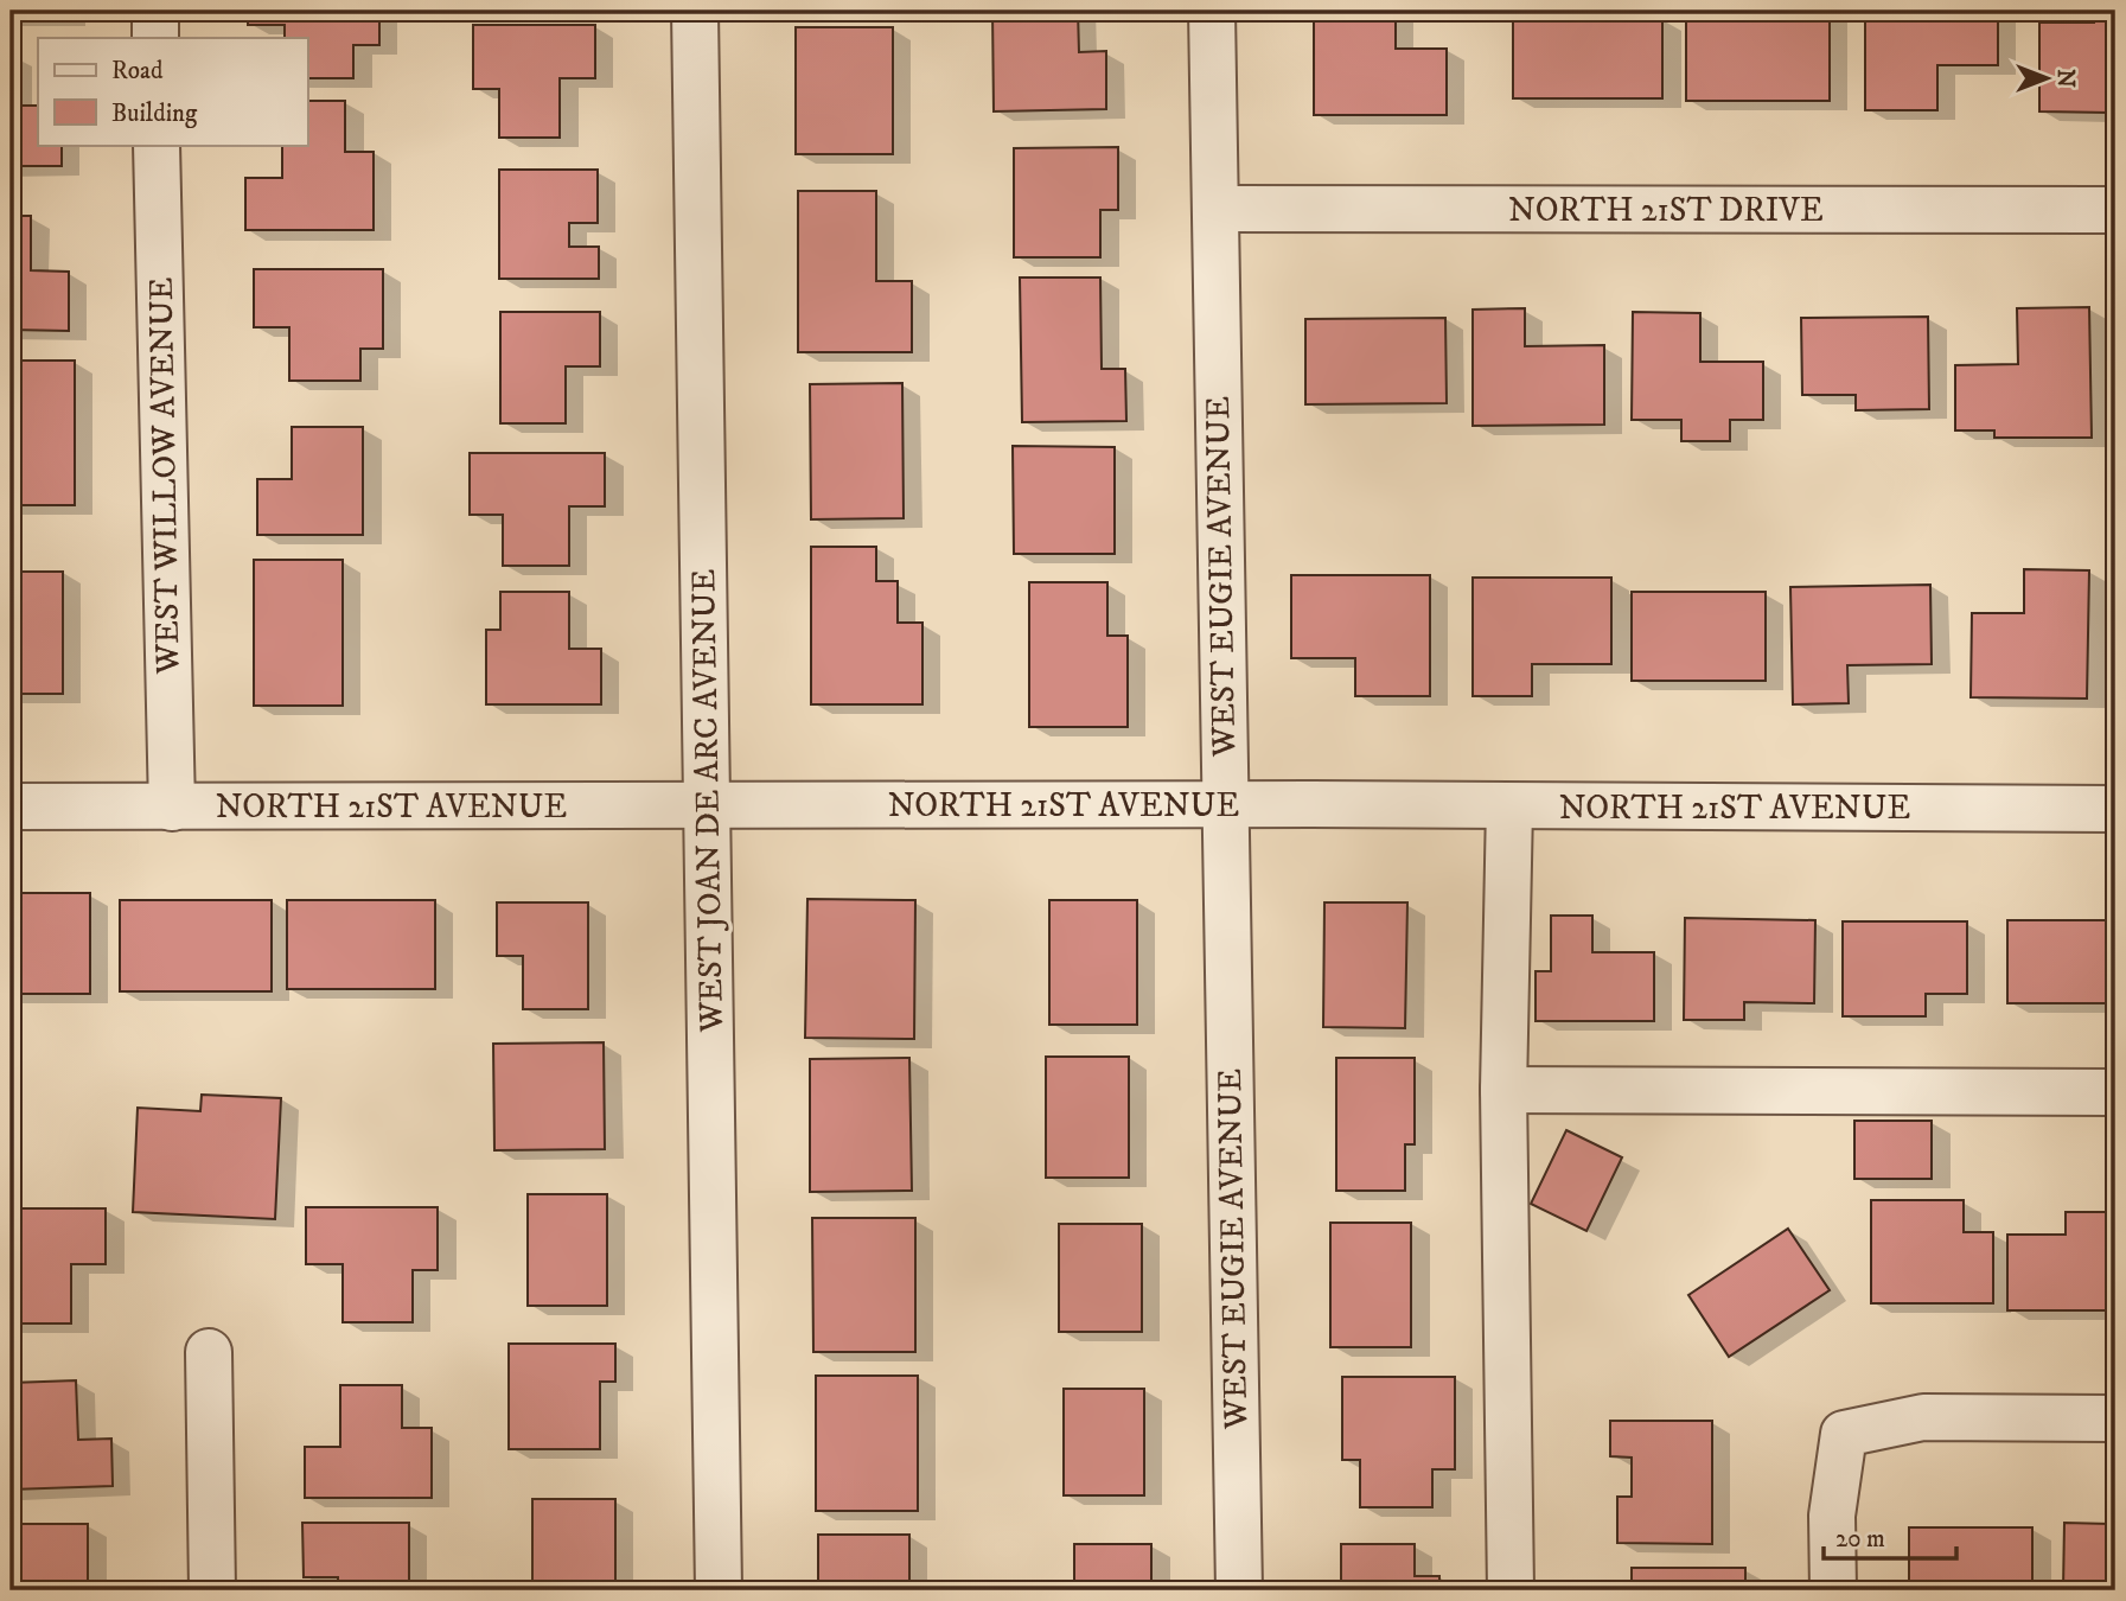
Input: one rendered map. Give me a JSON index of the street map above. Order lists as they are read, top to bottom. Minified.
{"streets":{"street":["NORTH 21ST DRIVE","WEST WILLOW AVENUE","WEST EUGIE AVENUE","WEST JOAN DE ARC AVENUE","NORTH 21ST AVENUE"]},"crossings":[["NORTH 21ST DRIVE","WEST EUGIE AVENUE"],["WEST WILLOW AVENUE","NORTH 21ST AVENUE"],["WEST EUGIE AVENUE","NORTH 21ST AVENUE"],["WEST JOAN DE ARC AVENUE","NORTH 21ST AVENUE"]],"legend":["Road","Building"],"scale_bar":"20 m","north":"right"}
